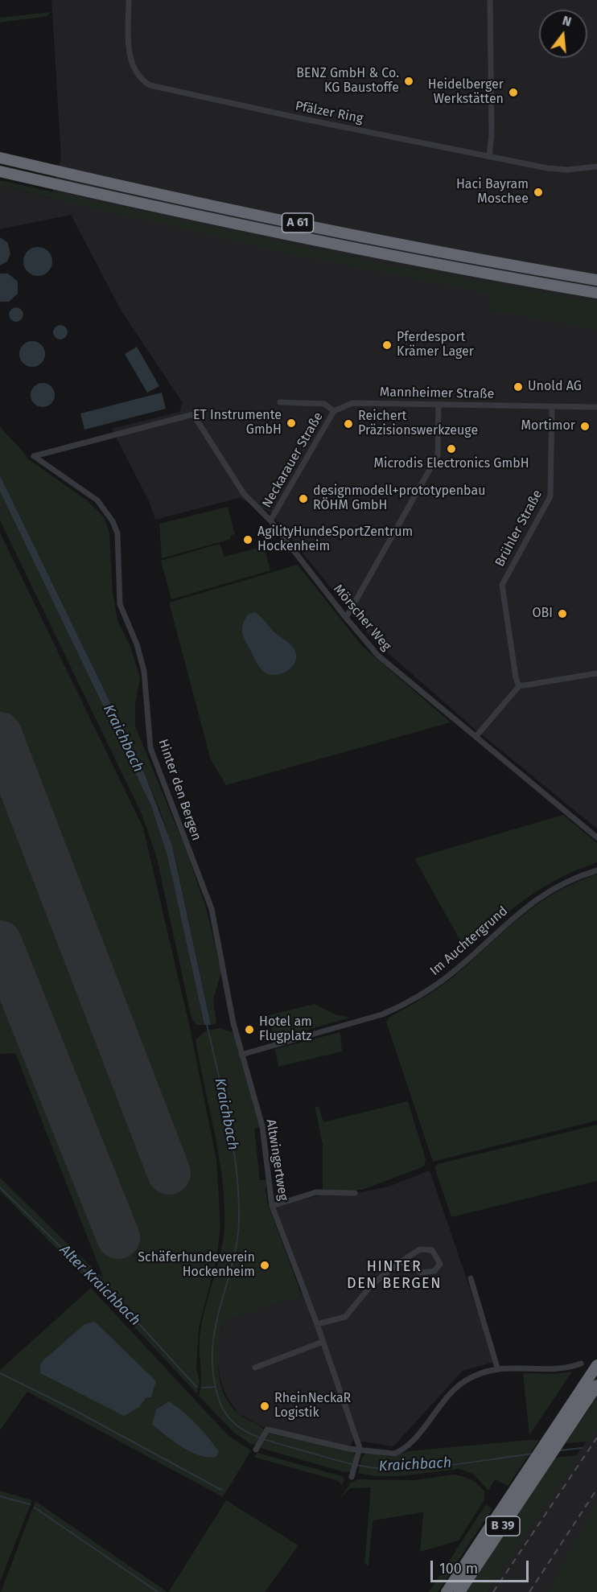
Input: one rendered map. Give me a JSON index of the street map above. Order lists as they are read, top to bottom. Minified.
{"streets":{"highway":["A 61","B 39"],"street":["Pfälzer Ring","Mannheimer Straße","Neckarauer Straße","Brühler Straße","Mörscher Weg","Hinter den Bergen","Im Auchtergrund","Altwingertweg"]},"crossings":[["Mannheimer Straße","Neckarauer Straße"],["Mannheimer Straße","Brühler Straße"],["Neckarauer Straße","Mörscher Weg"],["Mörscher Weg","Hinter den Bergen"],["Hinter den Bergen","Altwingertweg"],["Im Auchtergrund","Altwingertweg"]],"districts":["HINTER DEN BERGEN"],"water":["Kraichbach","Alter Kraichbach"],"places":["BENZ GmbH & Co. KG Baustoffe","Heidelberger Werkstätten","Haci Bayram Moschee","Pferdesport Krämer Lager","Unold AG","ET Instrumente GmbH","Reichert Präzisionswerkzeuge","Mortimor","Microdis Electronics GmbH","designmodell+prototypenbau RÖHM GmbH","AgilityHundeSportZentrum Hockenheim","OBI","Hotel am Flugplatz","Schäferhundeverein Hockenheim","RheinNeckaR Logistik"],"scale_bar":"100 m","north":"top"}
